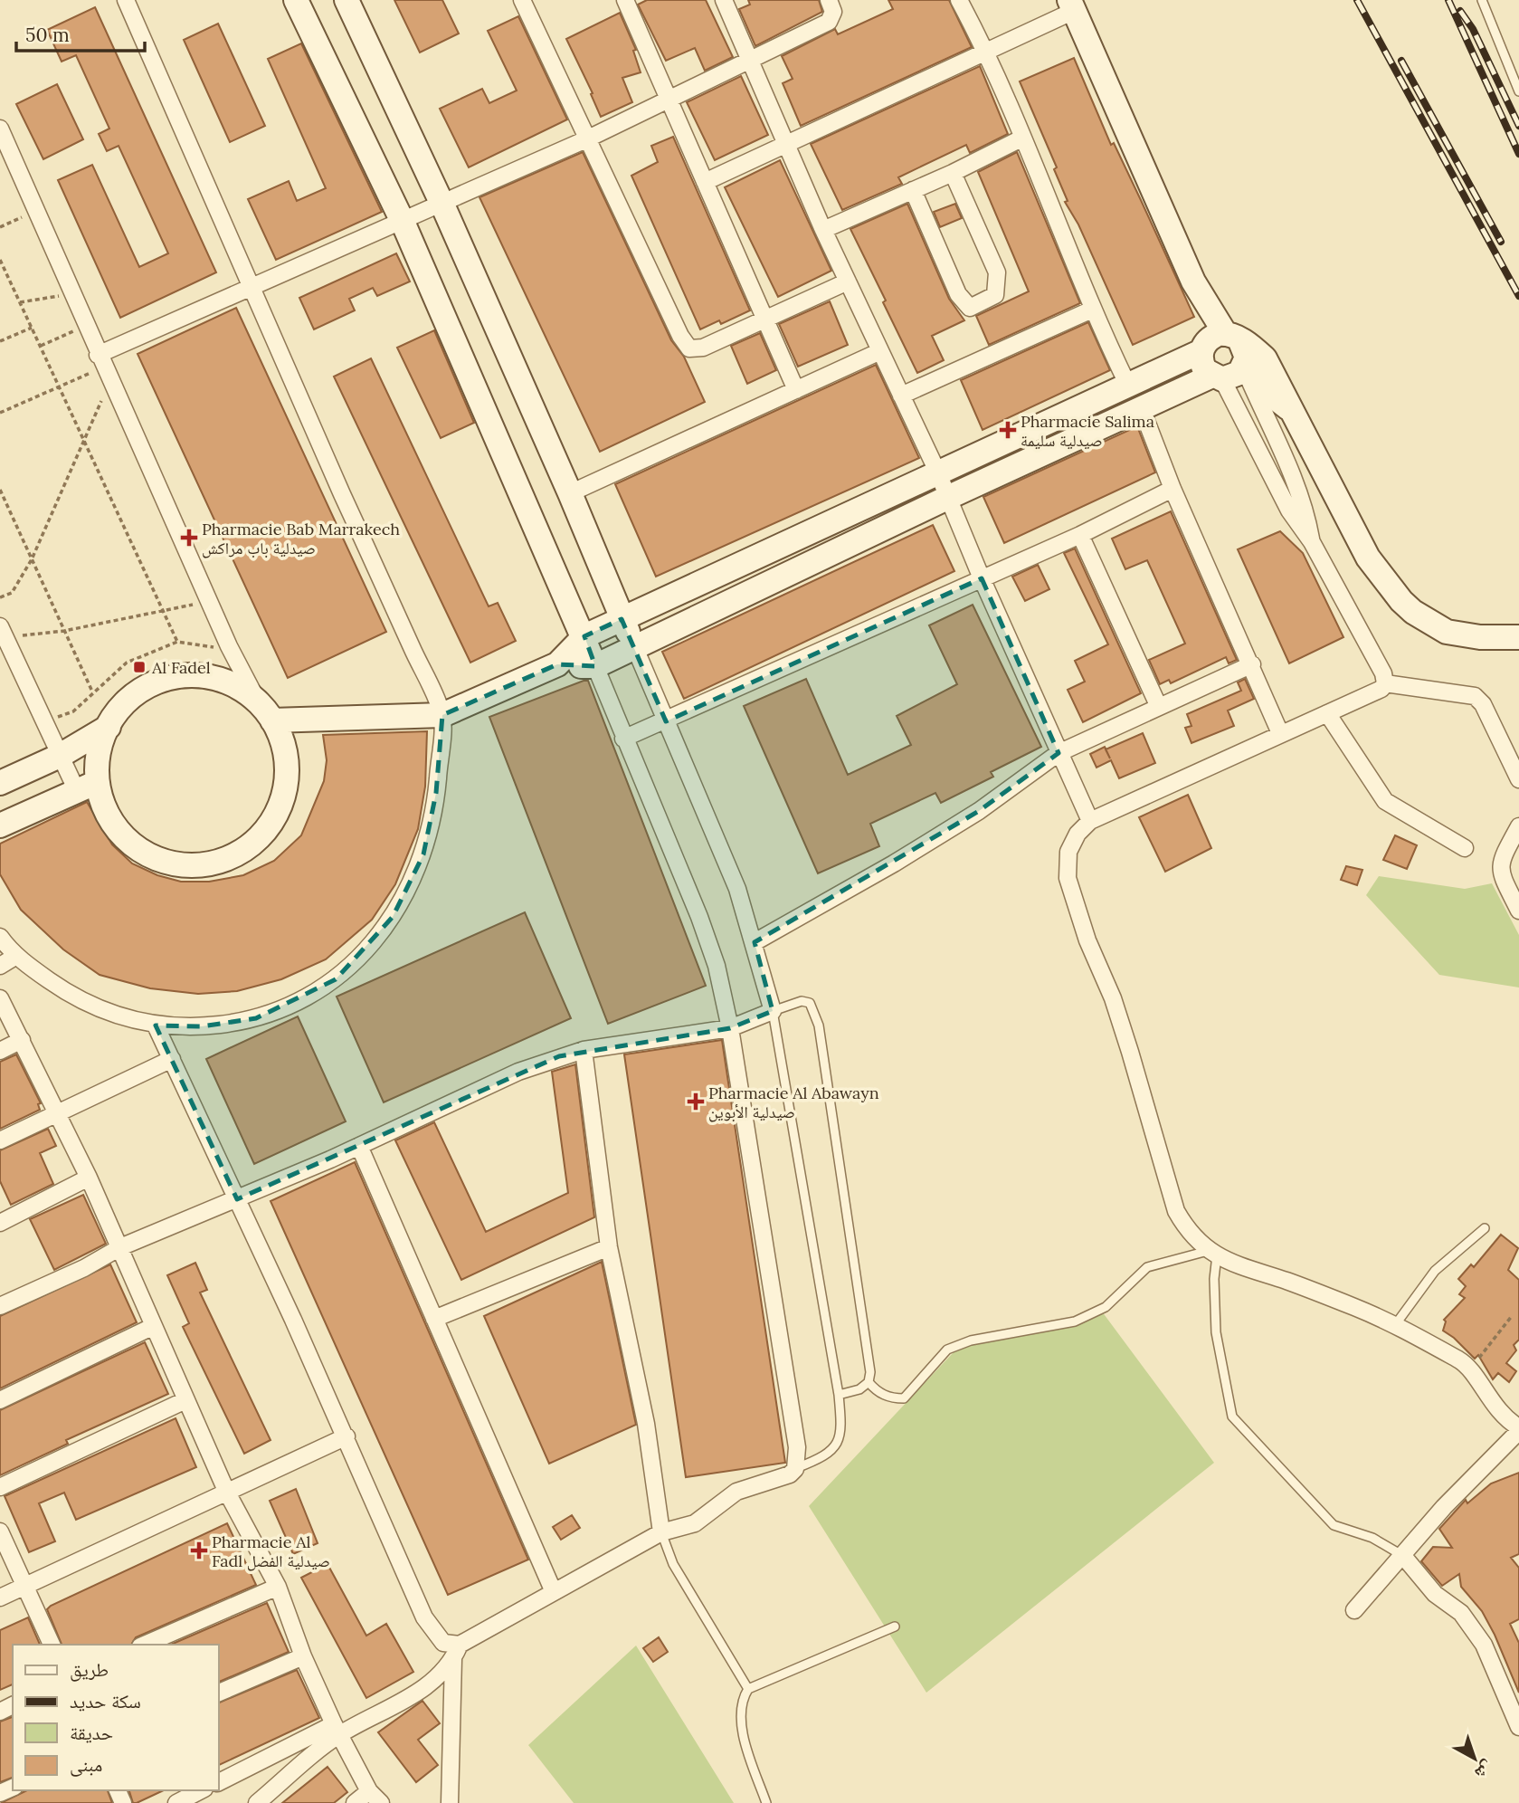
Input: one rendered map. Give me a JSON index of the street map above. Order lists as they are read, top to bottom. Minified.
{"places":{"health":["Pharmacie Salima صيدلية سليمة","Pharmacie Bab Marrakech صيدلية باب مراكش","Pharmacie Al Abawayn صيدلية الأبوين","Pharmacie Al Fadl صيدلية الفضل"],"transit":["Al Fadel"]},"legend":["طريق","سكة حديد","حديقة","مبنى"],"scale_bar":"50 m","north":"bottom right"}
